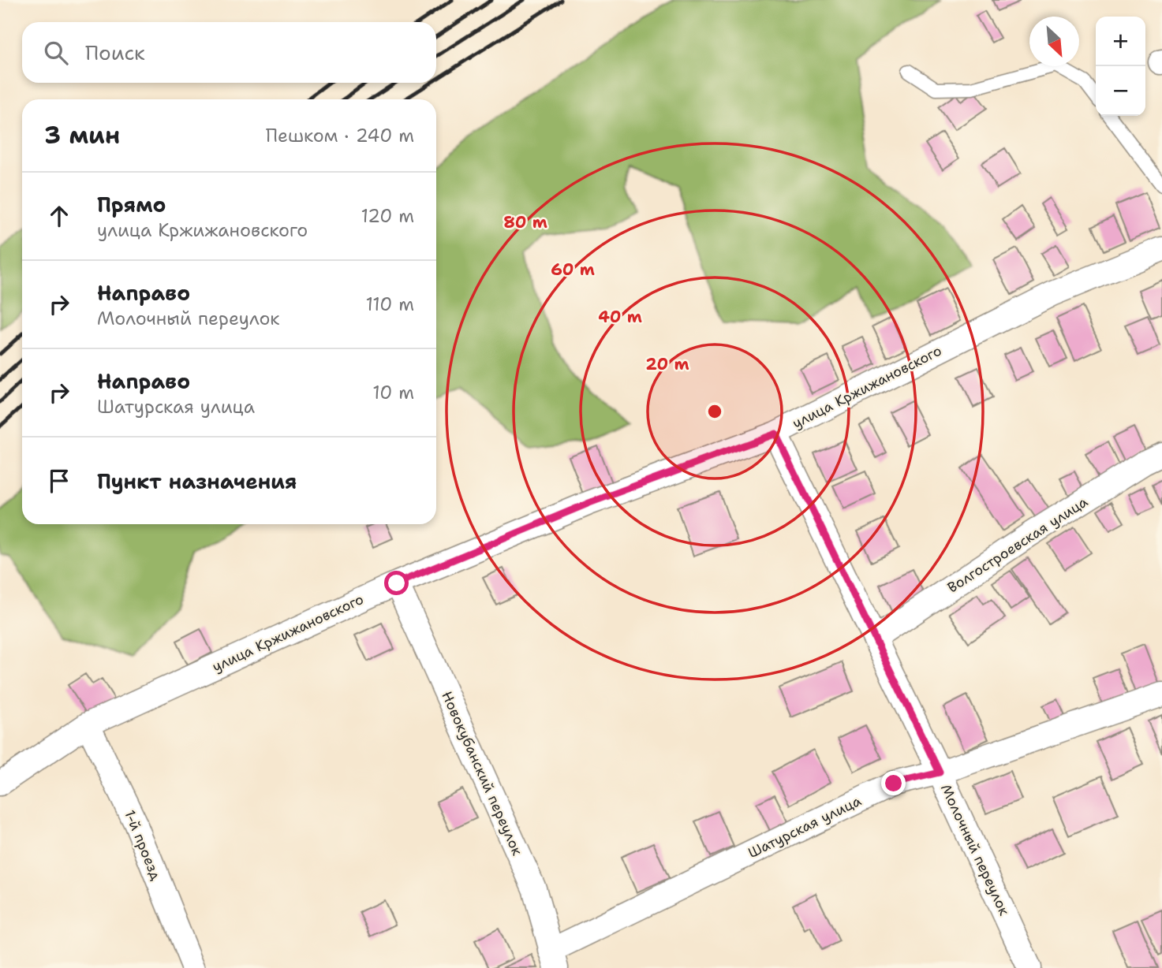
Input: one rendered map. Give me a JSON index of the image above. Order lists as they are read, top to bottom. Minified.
{"streets":{"street":["улица Кржижановского","Волгостроевская улица","Новокубанский переулок","Шатурская улица","1-й проезд","Молочный переулок"]},"crossings":[["улица Кржижановского","Новокубанский переулок"],["улица Кржижановского","1-й проезд"],["улица Кржижановского","Молочный переулок"],["Волгостроевская улица","Молочный переулок"],["Новокубанский переулок","Шатурская улица"],["Шатурская улица","Молочный переулок"]],"north":"bottom right","page":{"map_buttons":["+","−"],"search":"Поиск","heading":["3 мин","Пешком · 240 m"],"list":[["Прямо","улица Кржижановского","120 m"],["Направо","Молочный переулок","110 m"],["Направо","Шатурская улица","10 m"],"Пункт назначения"]},"rings":["80 m","60 m","40 m","20 m"]}
